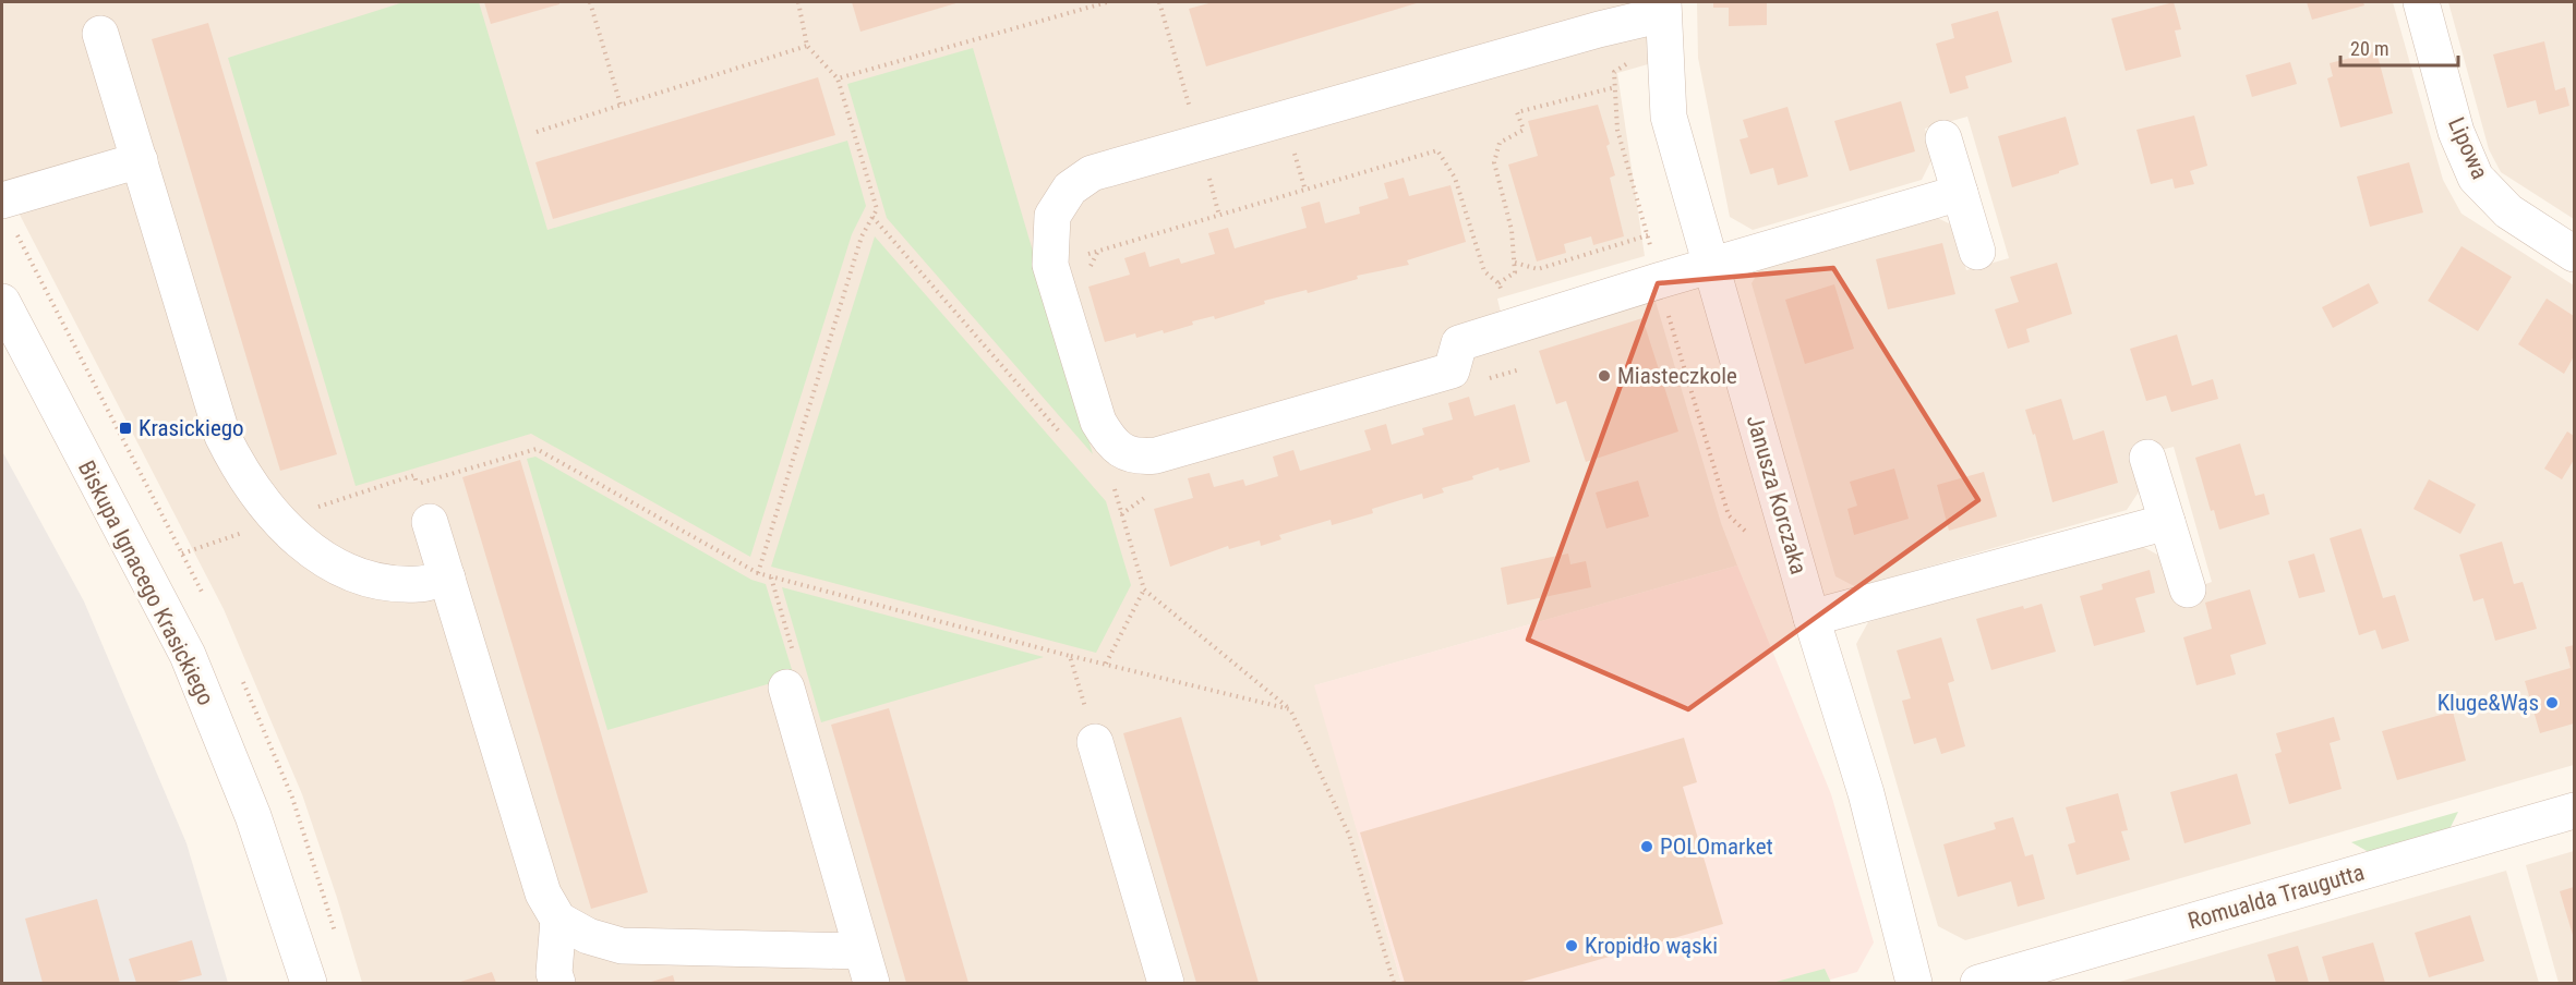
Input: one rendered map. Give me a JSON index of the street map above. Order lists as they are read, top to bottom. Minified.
{"streets":{"street":["Lipowa","Janusza Korczaka","Biskupa Ignacego Krasickiego","Romualda Traugutta"]},"places":{"other":["Miasteczkole","Kluge&Wąs","POLOmarket","Kropidło wąski"],"transit":["Krasickiego"]},"scale_bar":"20 m"}
